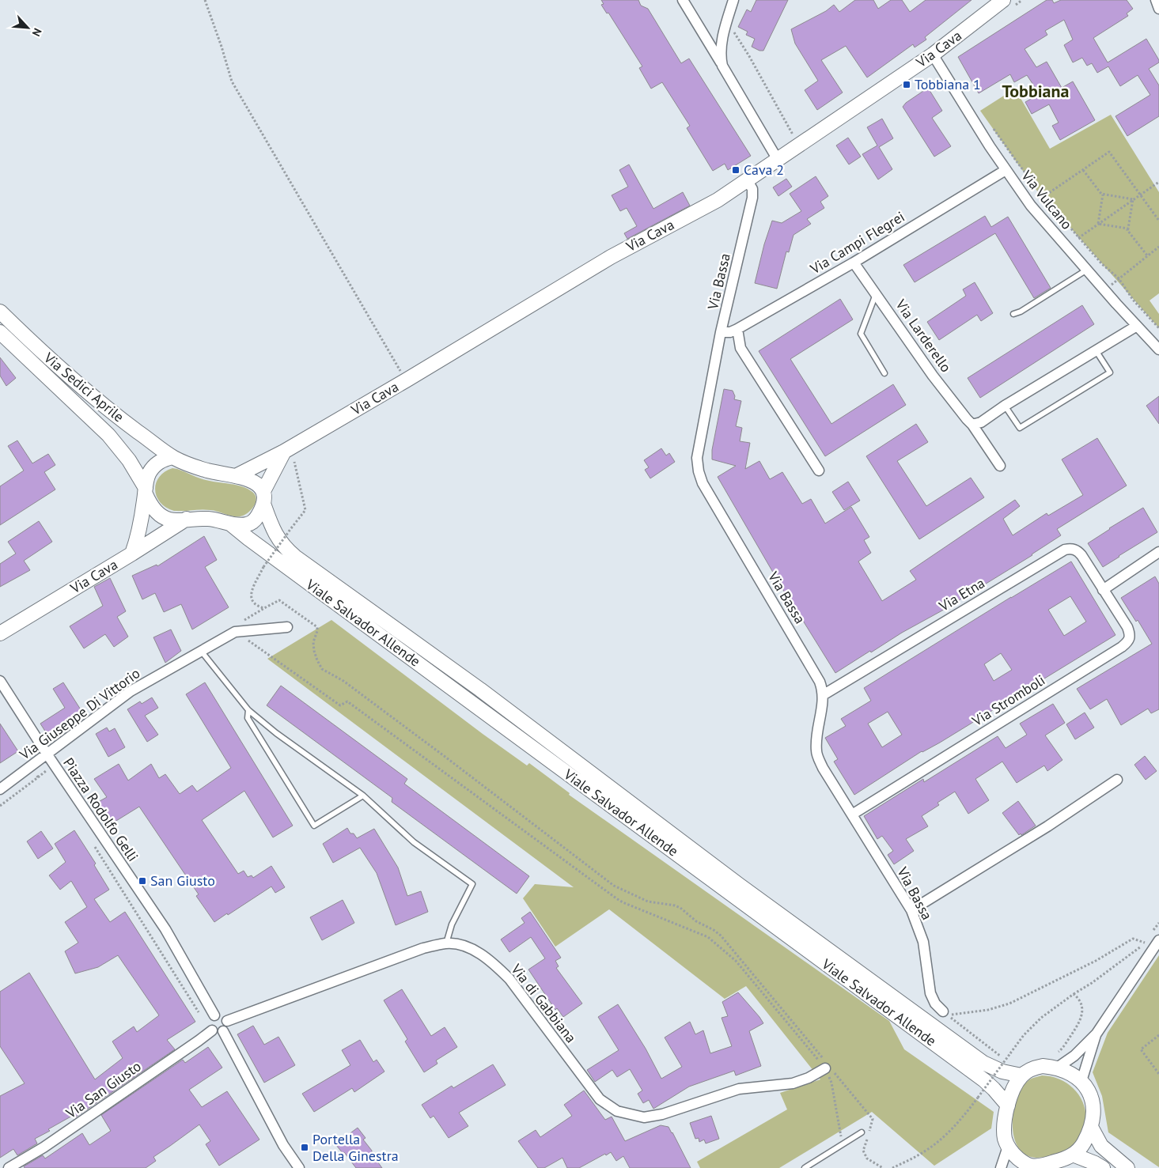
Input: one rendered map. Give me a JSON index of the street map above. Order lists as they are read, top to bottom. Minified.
{"streets":{"main road":["Via Cava","Via Sedici Aprile","Viale Salvador Allende"],"street":["Via Vulcano","Via Campi Flegrei","Via Bassa","Via Larderello","Via Etna","Via Stromboli","Via Giuseppe Di Vittorio","Piazza Rodolfo Gelli","Via di Gabbiana","Via San Giusto"]},"crossings":[["Via Cava","Via Vulcano"],["Via Cava","Via Bassa"],["Via Cava","Via Sedici Aprile"],["Via Vulcano","Via Campi Flegrei"],["Via Campi Flegrei","Via Bassa"],["Via Campi Flegrei","Via Larderello"],["Via Bassa","Via Etna"],["Via Bassa","Via Stromboli"],["Via Sedici Aprile","Viale Salvador Allende"],["Via Etna","Via Stromboli"],["Via Giuseppe Di Vittorio","Piazza Rodolfo Gelli"],["Piazza Rodolfo Gelli","Via di Gabbiana"],["Piazza Rodolfo Gelli","Via San Giusto"],["Via di Gabbiana","Via San Giusto"]],"districts":["Tobbiana"],"places":{"transit":["Tobbiana 1","Cava 2","San Giusto","Portella Della Ginestra"]},"north":"bottom right"}
